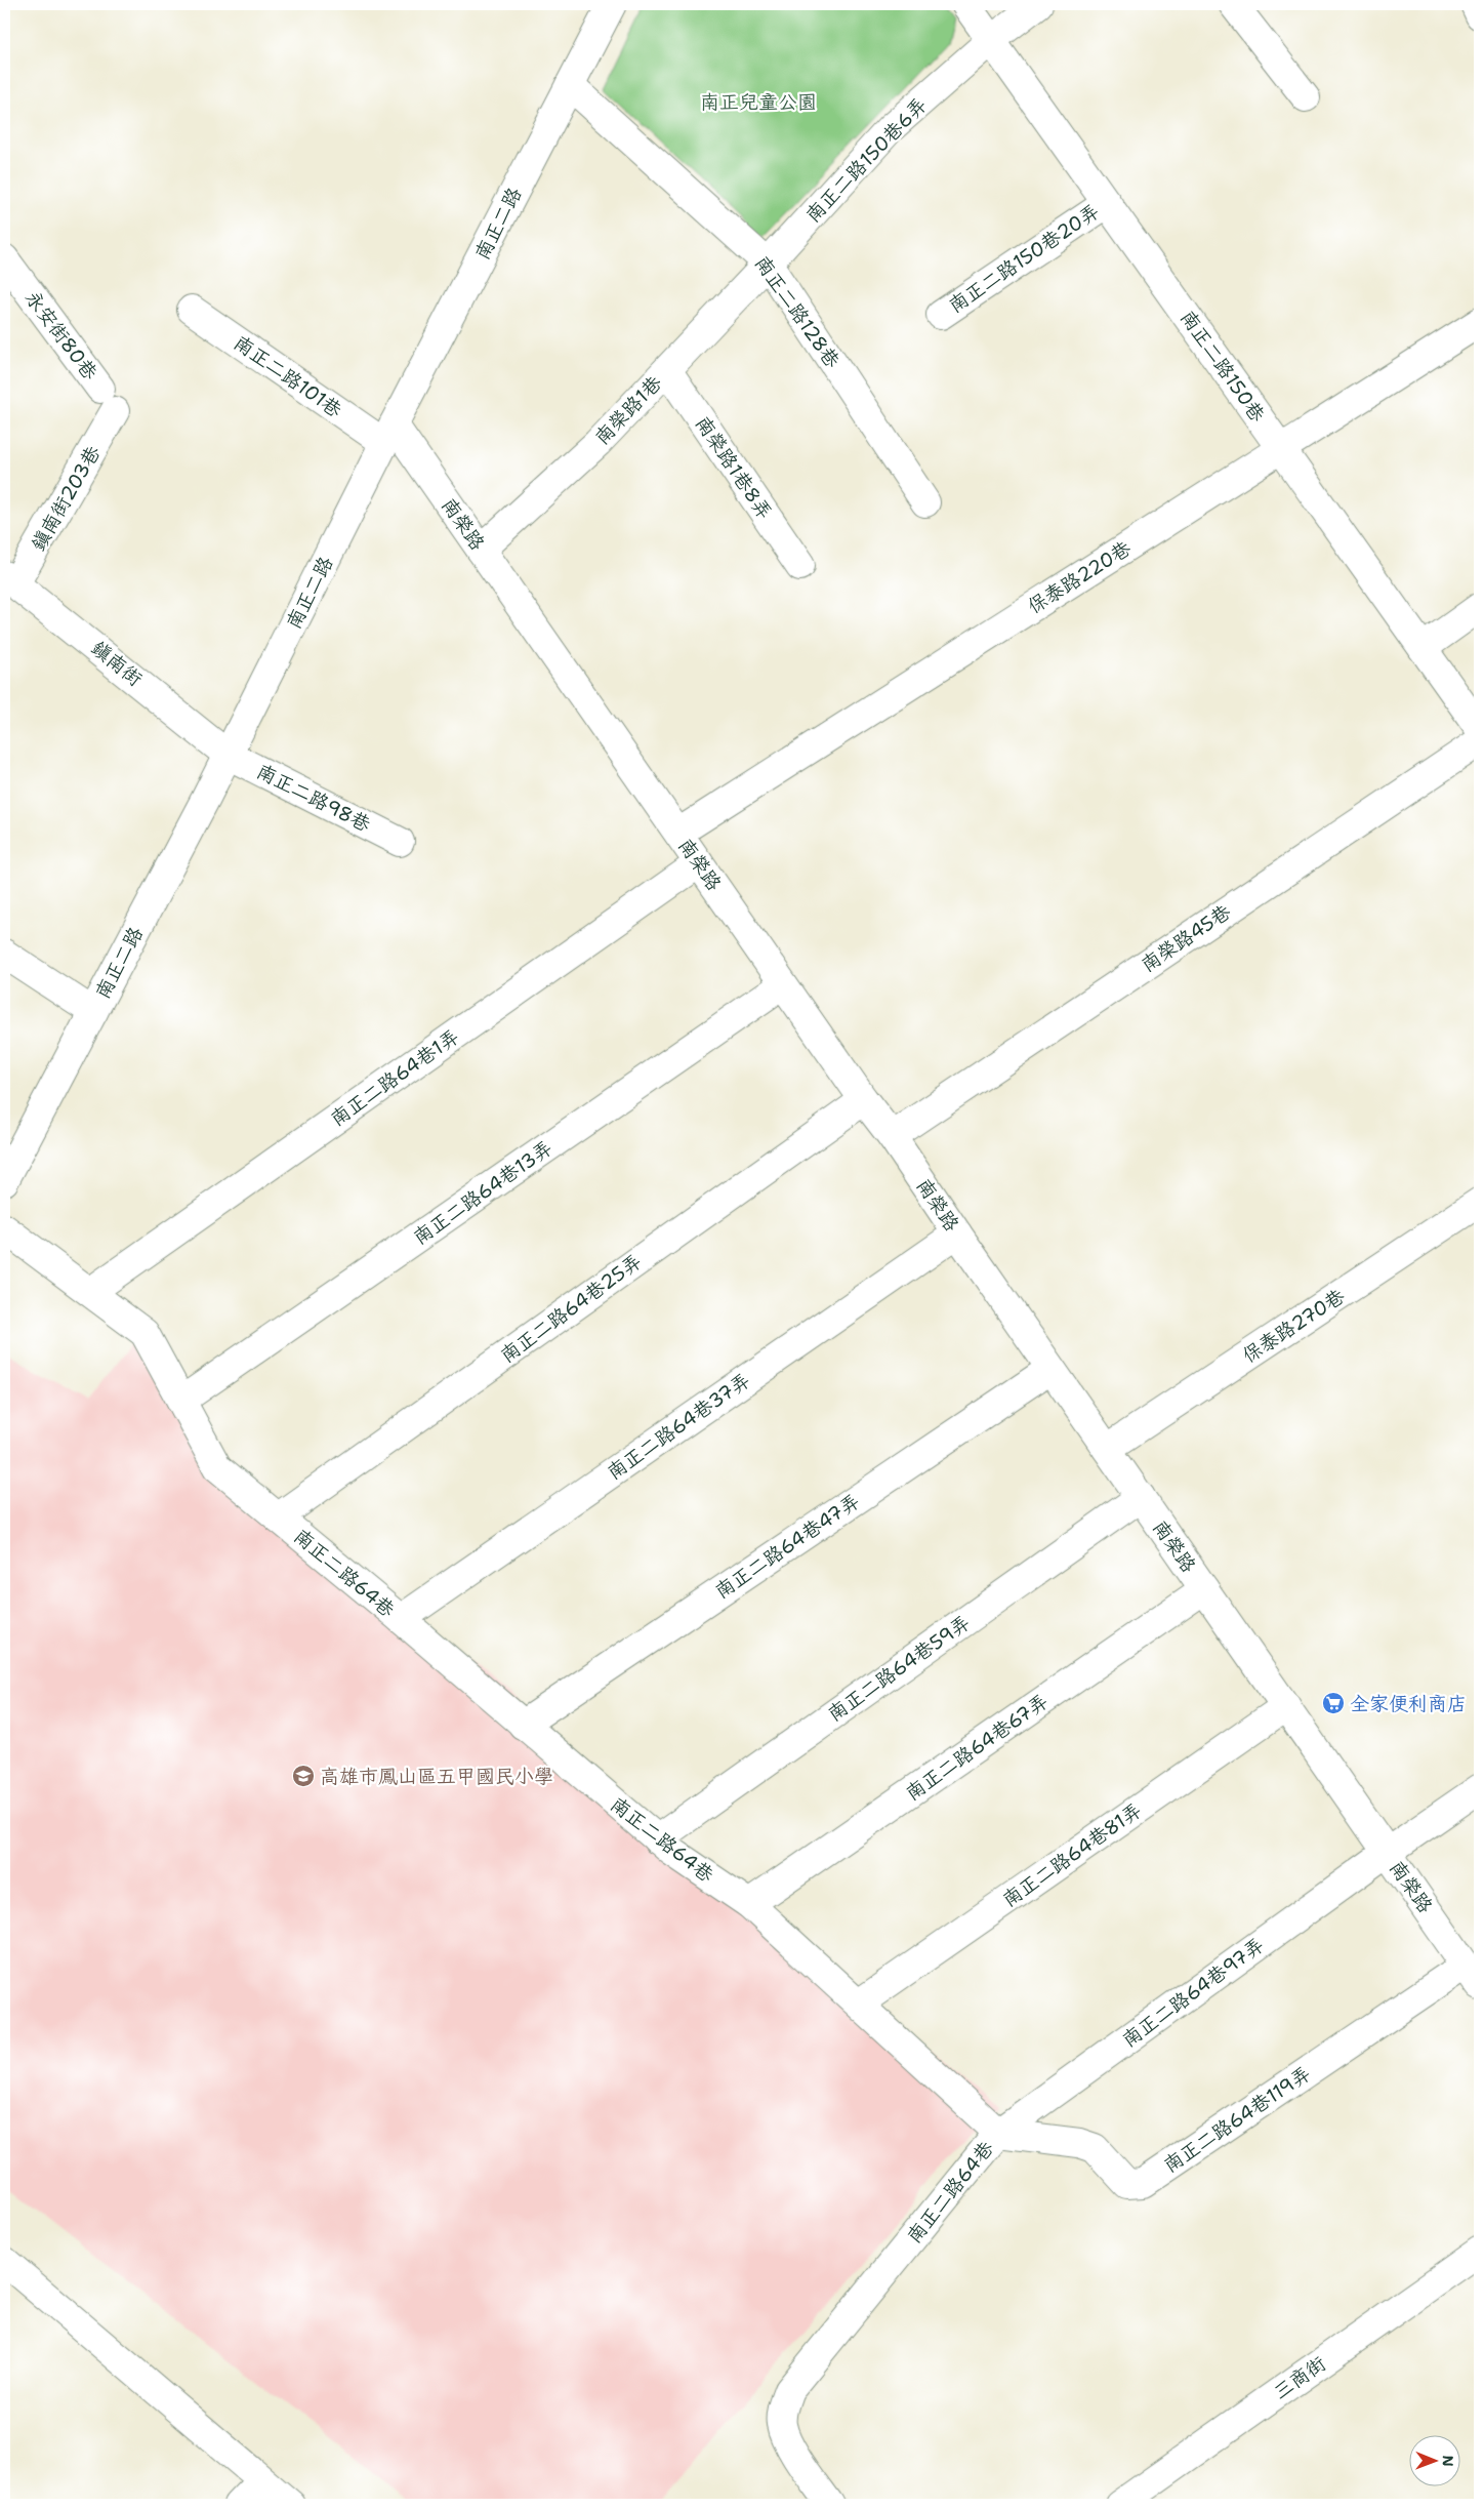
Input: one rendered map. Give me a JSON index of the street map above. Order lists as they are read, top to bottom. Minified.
{"streets":{"street":["南正二路150巷6弄","南正二路","南正二路150巷20弄","南正二路128巷","永安街80巷","南正二路150巷","南正二路101巷","南榮路1巷","南榮路1巷8弄","鎮南街203巷","南榮路","保泰路220巷","鎮南街","南正二路98巷","南榮路45巷","南正二路64巷1弄","南正二路64巷13弄","南正二路64巷25弄","保泰路270巷","南正二路64巷37弄","南正二路64巷47弄","南正二路64巷","南正二路64巷59弄","南正二路64巷67弄","南正二路64巷81弄","南正二路64巷97弄","南正二路64巷119弄","三商街"]},"crossings":[["南正二路150巷6弄","南正二路128巷"],["南正二路150巷6弄","南正二路150巷"],["南正二路150巷6弄","南榮路1巷"],["南正二路","南正二路128巷"],["南正二路","南正二路101巷"],["南正二路","南榮路"],["南正二路","鎮南街"],["南正二路","南正二路98巷"],["南正二路150巷20弄","南正二路150巷"],["南正二路128巷","南榮路1巷"],["南正二路150巷","保泰路220巷"],["南正二路101巷","南榮路"],["南榮路1巷","南榮路1巷8弄"],["南榮路1巷","南榮路"],["鎮南街203巷","鎮南街"],["南榮路","保泰路220巷"],["南榮路","南榮路45巷"],["南榮路","南正二路64巷1弄"],["南榮路","南正二路64巷13弄"],["南榮路","南正二路64巷25弄"],["南榮路","保泰路270巷"],["南榮路","南正二路64巷37弄"],["南榮路","南正二路64巷47弄"],["南榮路","南正二路64巷59弄"],["南榮路","南正二路64巷67弄"],["南榮路","南正二路64巷81弄"],["南榮路","南正二路64巷97弄"],["南榮路","南正二路64巷119弄"],["鎮南街","南正二路98巷"],["南正二路64巷1弄","南正二路64巷"],["南正二路64巷13弄","南正二路64巷"],["南正二路64巷25弄","南正二路64巷"],["南正二路64巷37弄","南正二路64巷"],["南正二路64巷47弄","南正二路64巷"],["南正二路64巷","南正二路64巷59弄"],["南正二路64巷","南正二路64巷67弄"],["南正二路64巷","南正二路64巷81弄"],["南正二路64巷","南正二路64巷97弄"],["南正二路64巷","南正二路64巷119弄"],["南正二路64巷97弄","南正二路64巷119弄"]],"parks":["南正兒童公園"],"places":{"supermarket":["全家便利商店"],"school or university":["高雄市鳳山區五甲國民小學"]},"north":"right"}
